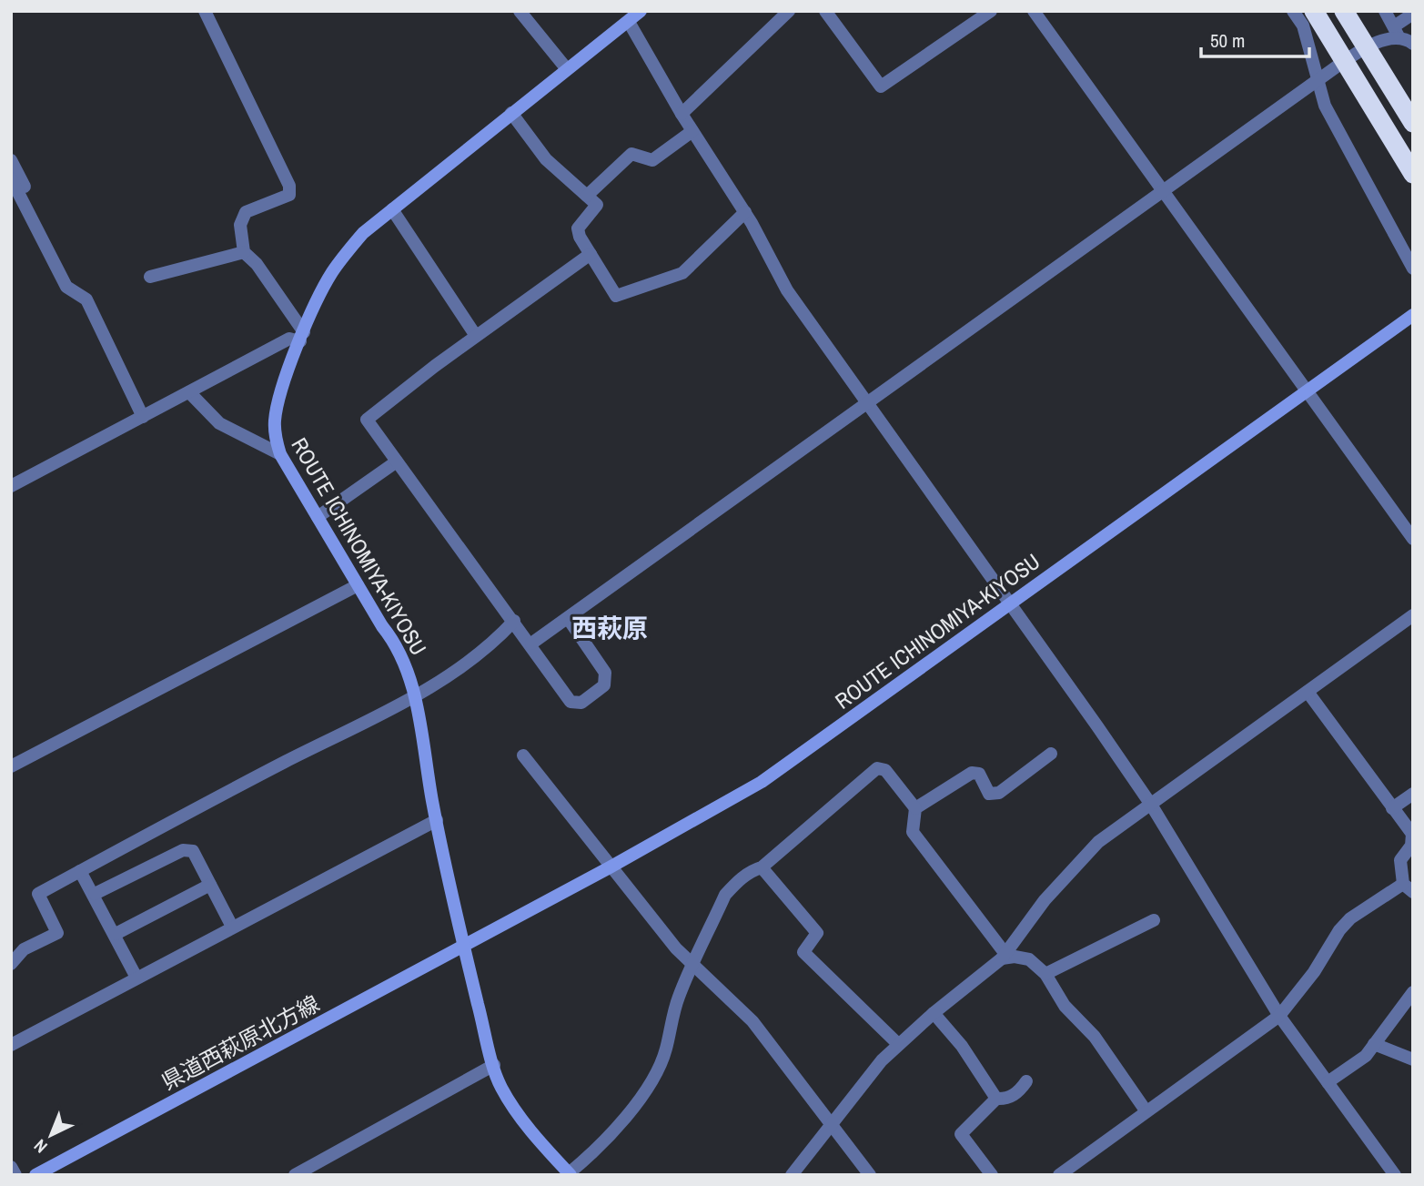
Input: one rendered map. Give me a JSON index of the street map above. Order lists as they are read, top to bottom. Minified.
{"streets":{"main road":["ROUTE ICHINOMIYA-KIYOSU","県道西萩原北方線"]},"crossings":[["ROUTE ICHINOMIYA-KIYOSU","県道西萩原北方線"]],"districts":["西萩原"],"scale_bar":"50 m","north":"bottom left"}
